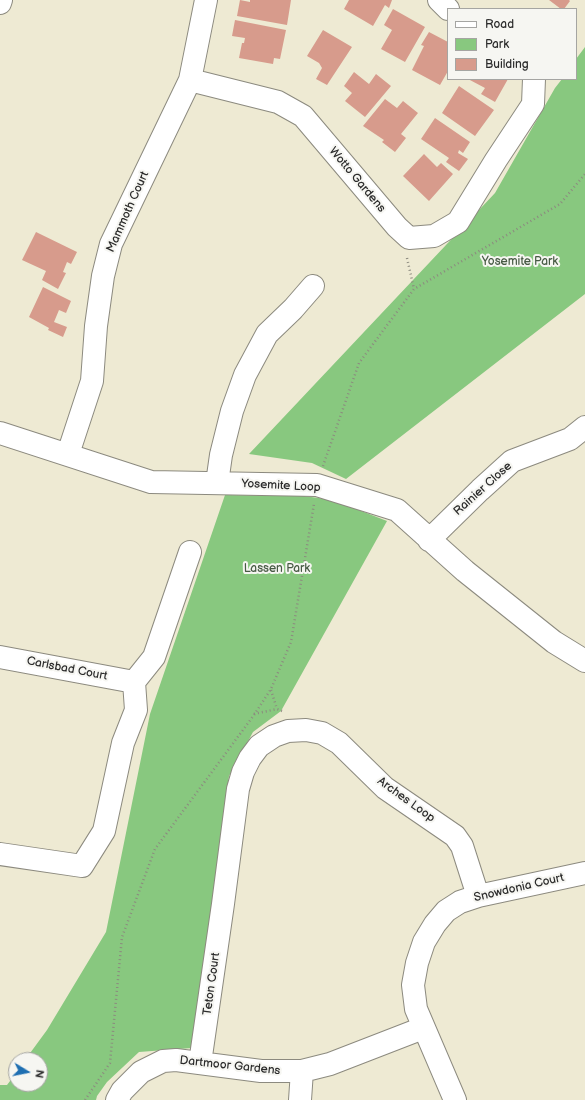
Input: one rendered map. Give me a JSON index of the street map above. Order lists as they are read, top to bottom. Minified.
{"streets":{"street":["Wotto Gardens","Mammoth Court","Yosemite Loop","Rainier Close","Carlsbad Court","Arches Loop","Snowdonia Court","Teton Court","Dartmoor Gardens"]},"crossings":[["Wotto Gardens","Mammoth Court"],["Mammoth Court","Yosemite Loop"],["Yosemite Loop","Rainier Close"],["Arches Loop","Snowdonia Court"],["Arches Loop","Teton Court"],["Snowdonia Court","Dartmoor Gardens"],["Teton Court","Dartmoor Gardens"]],"parks":["Yosemite Park","Lassen Park"],"legend":["Road","Park","Building"],"north":"right"}
